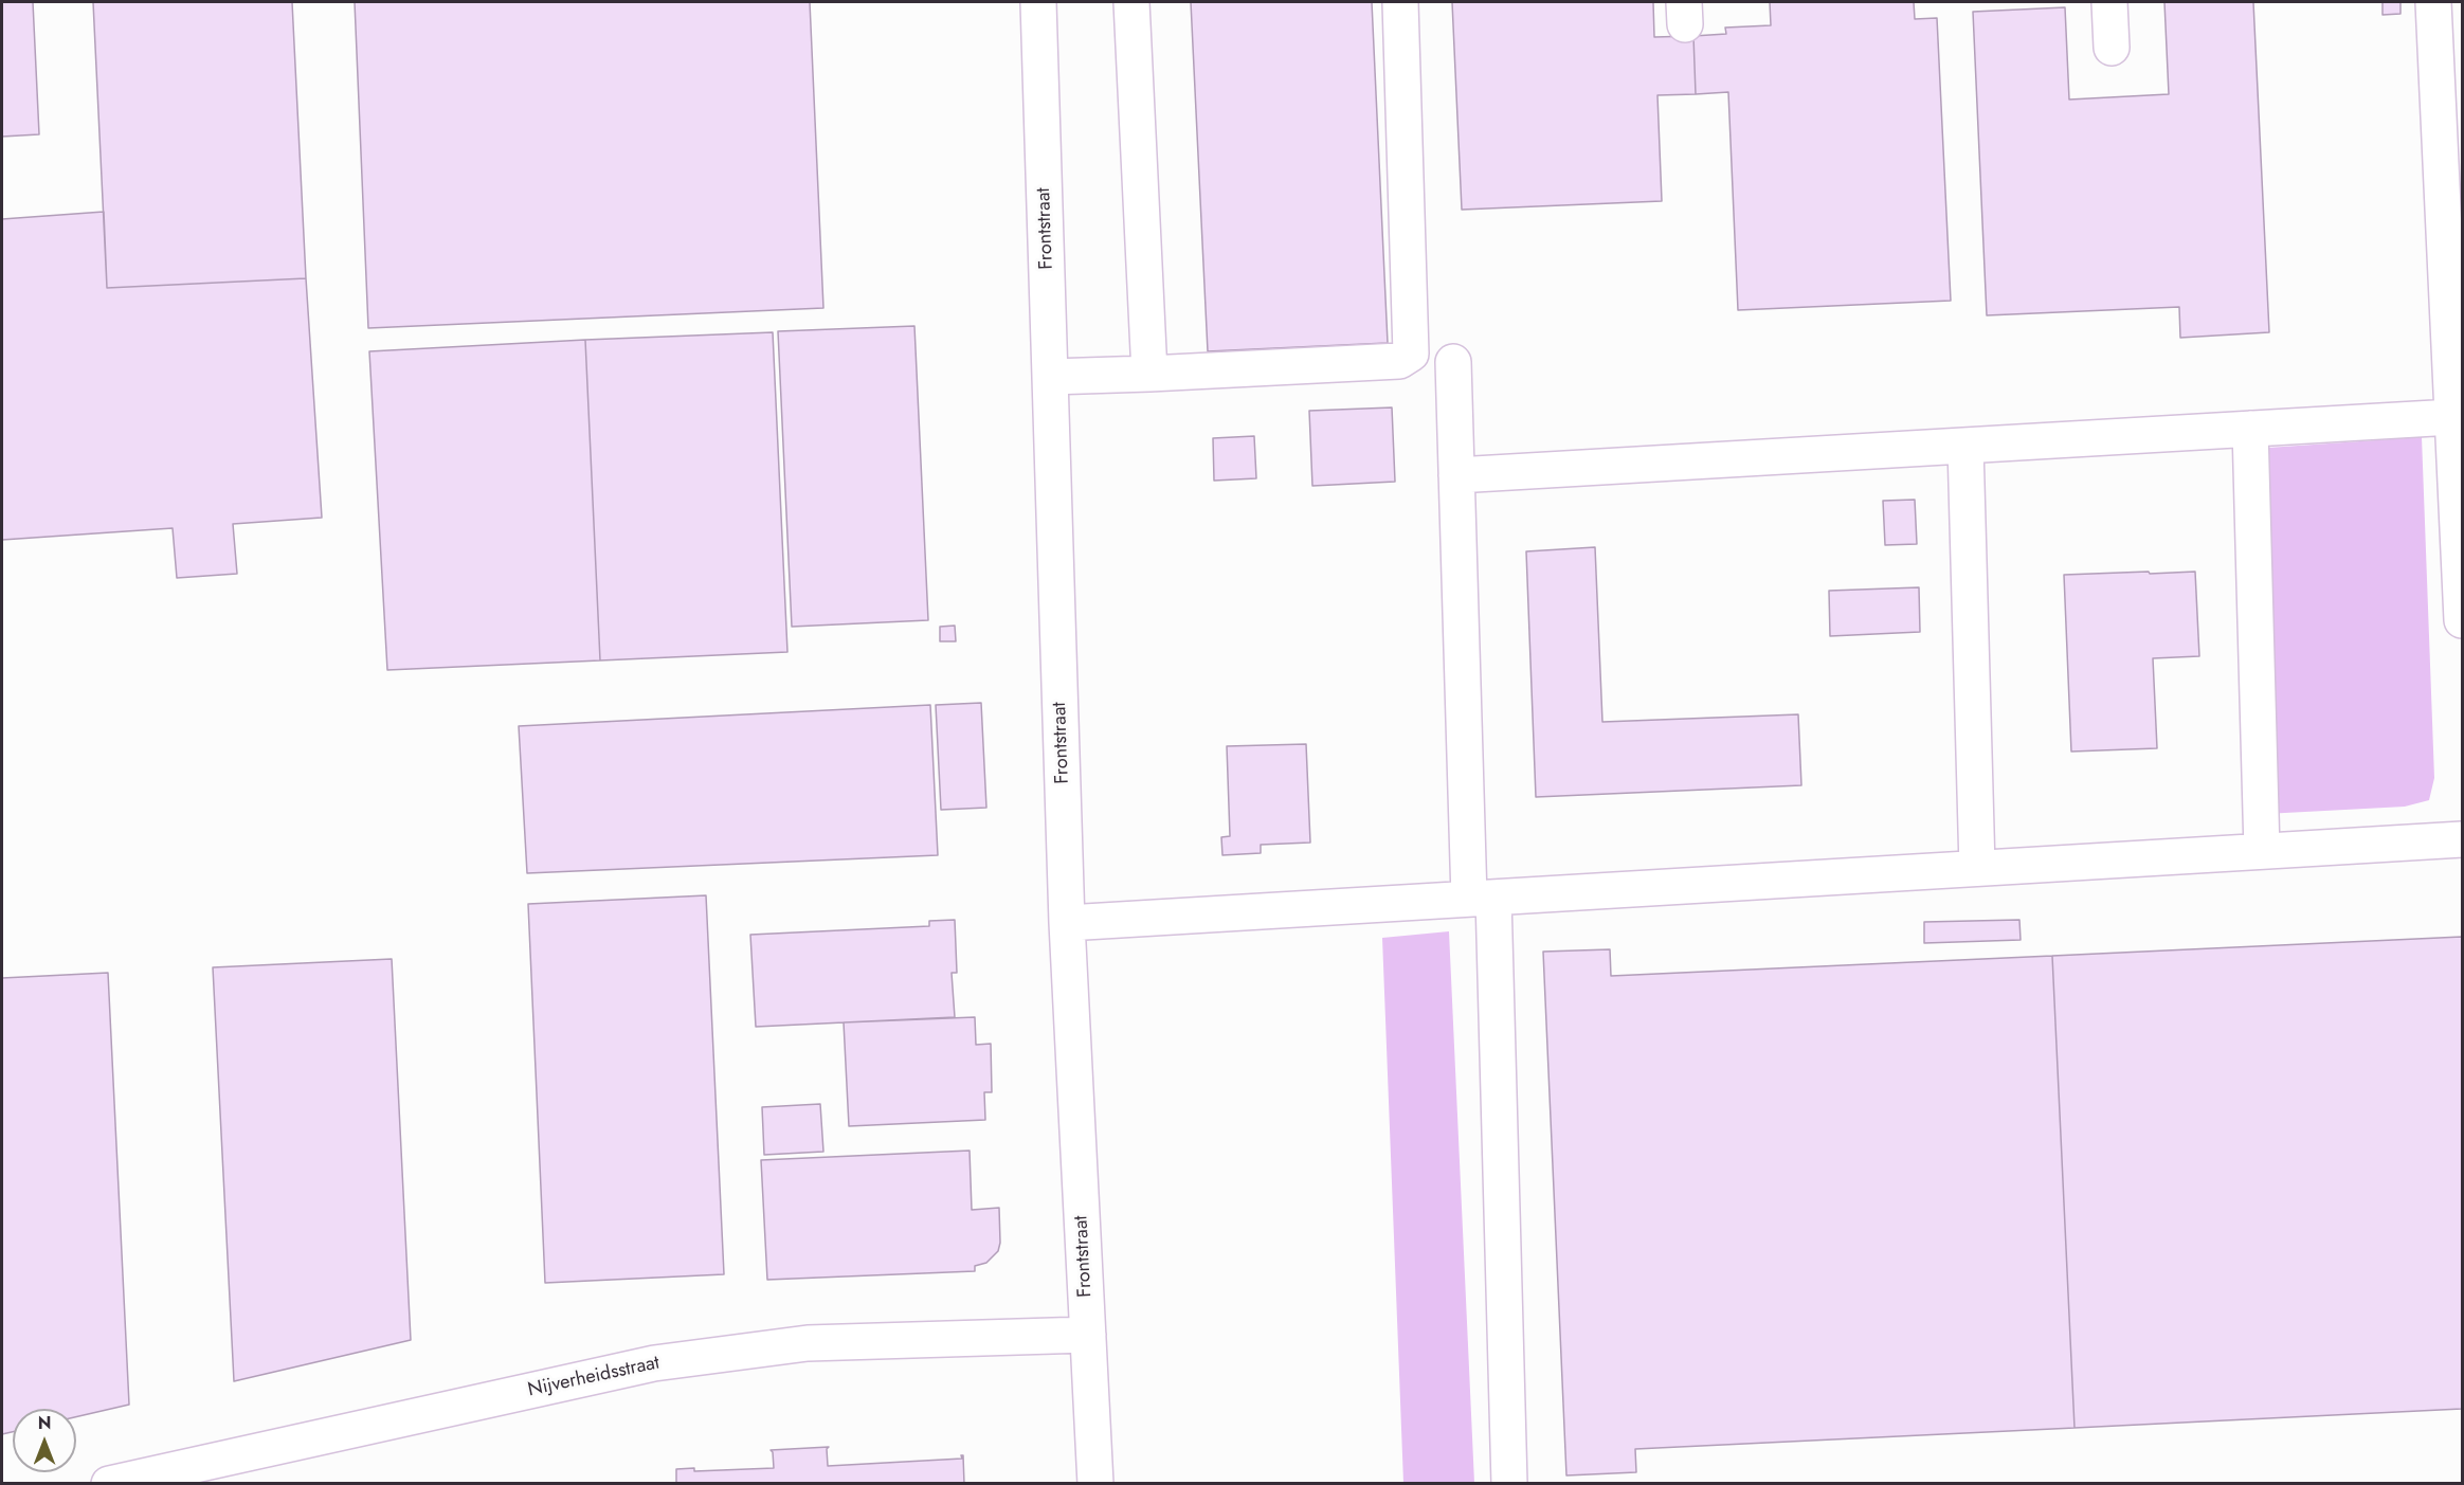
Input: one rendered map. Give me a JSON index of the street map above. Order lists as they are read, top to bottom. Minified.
{"streets":{"street":["Frontstraat","Nijverheidsstraat"]},"crossings":[["Frontstraat","Nijverheidsstraat"]],"north":"top"}
